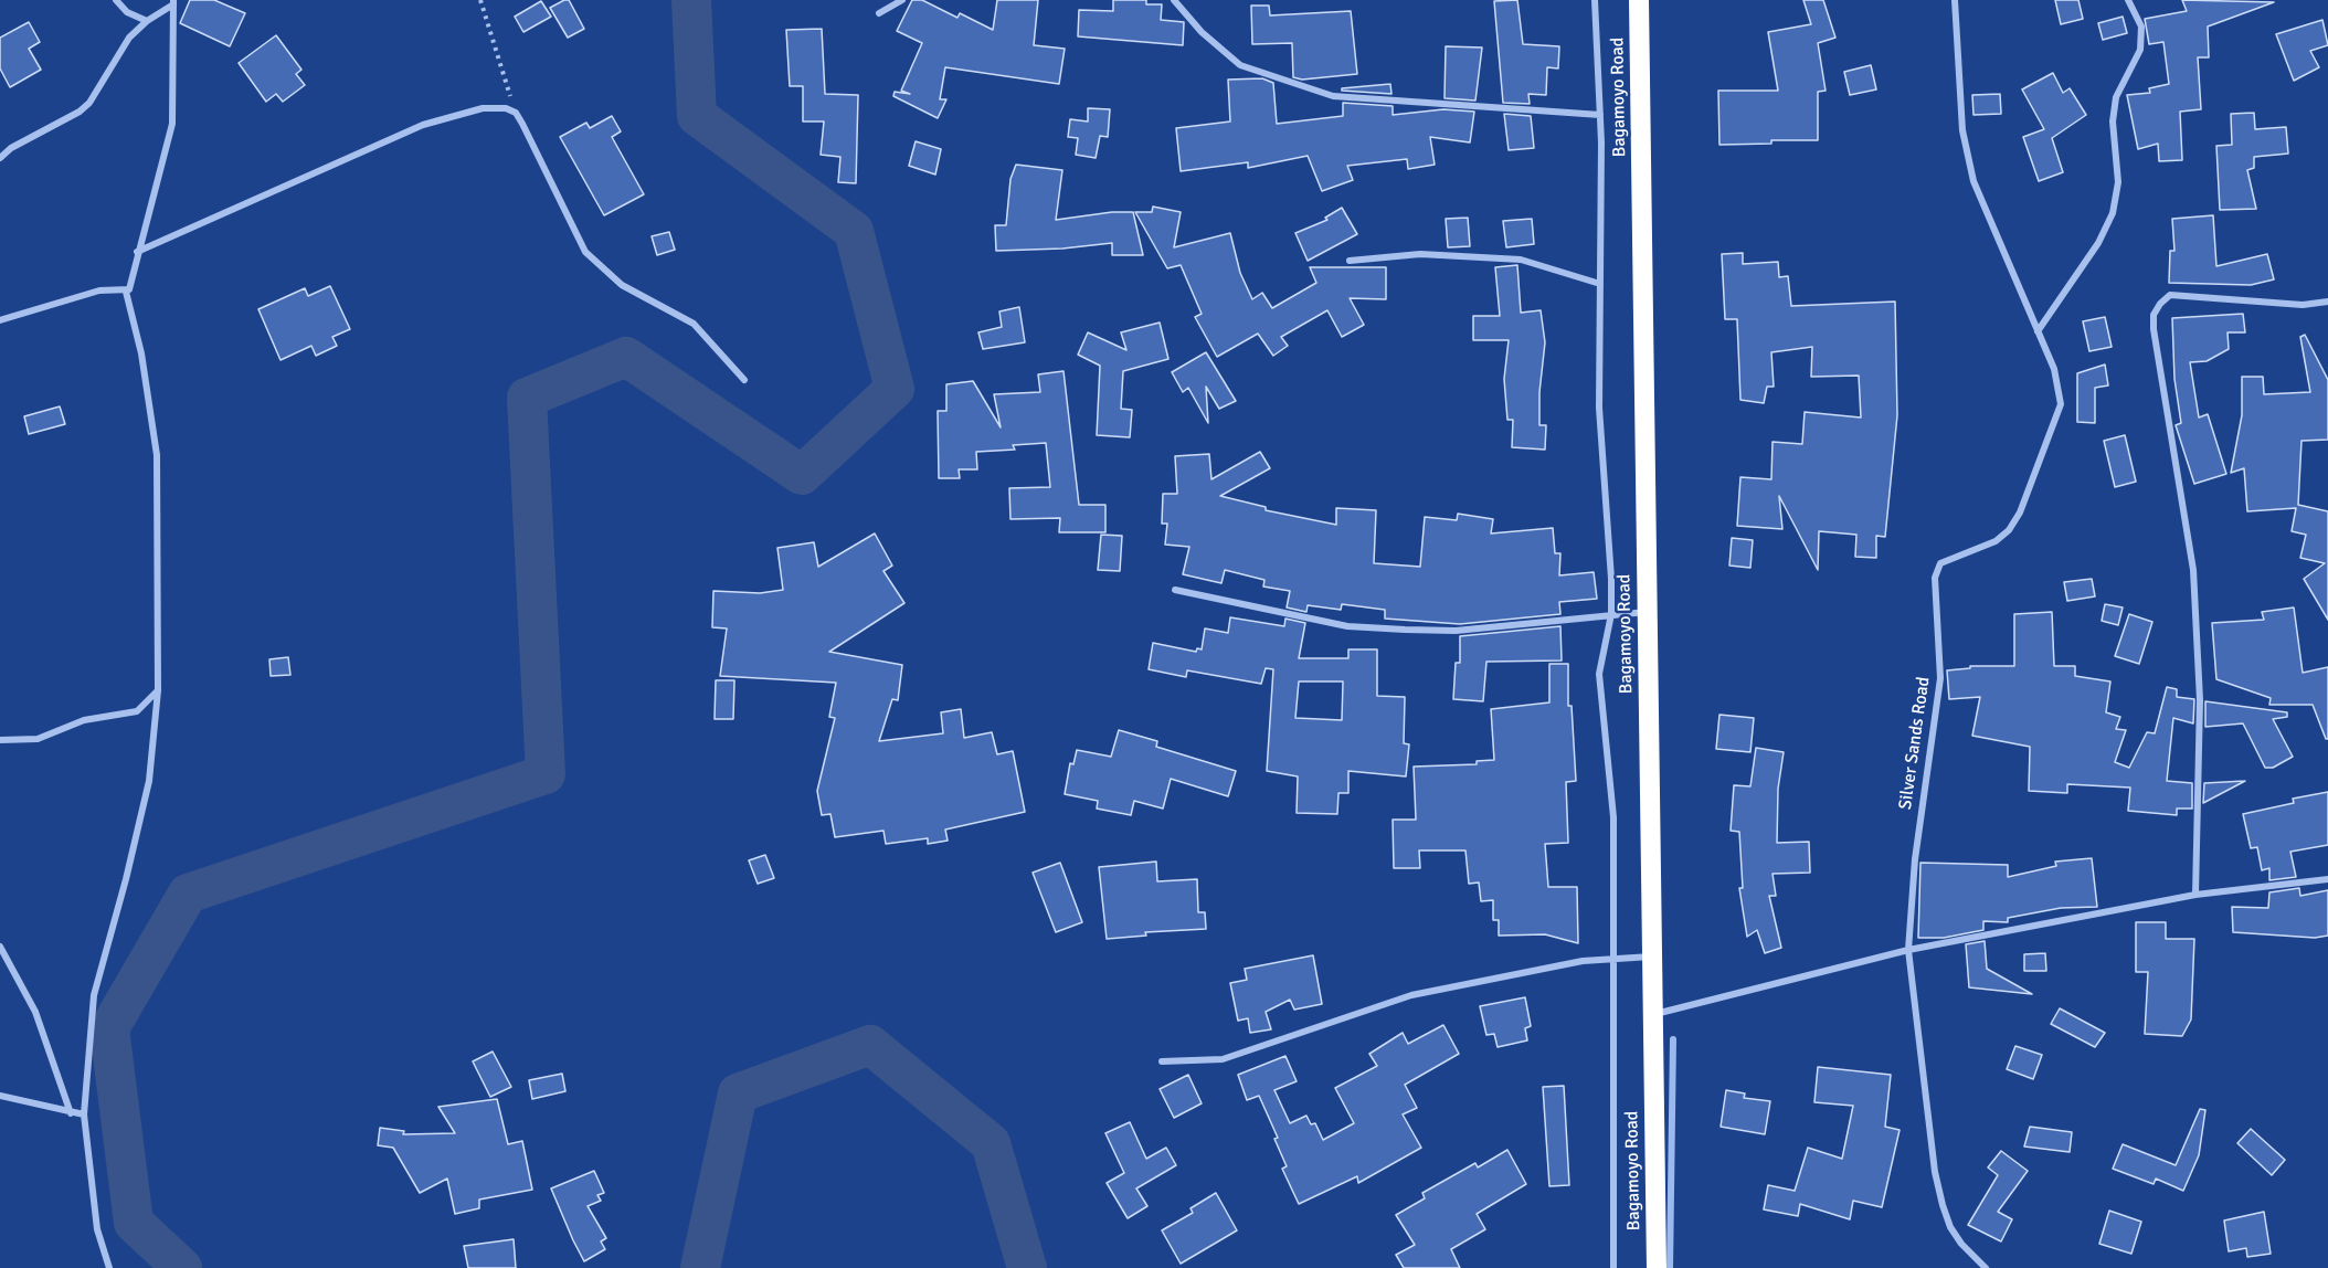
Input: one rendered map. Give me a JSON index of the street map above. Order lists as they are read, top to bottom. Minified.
{"streets":{"highway":["Bagamoyo Road"],"street":["Silver Sands Road"]}}
